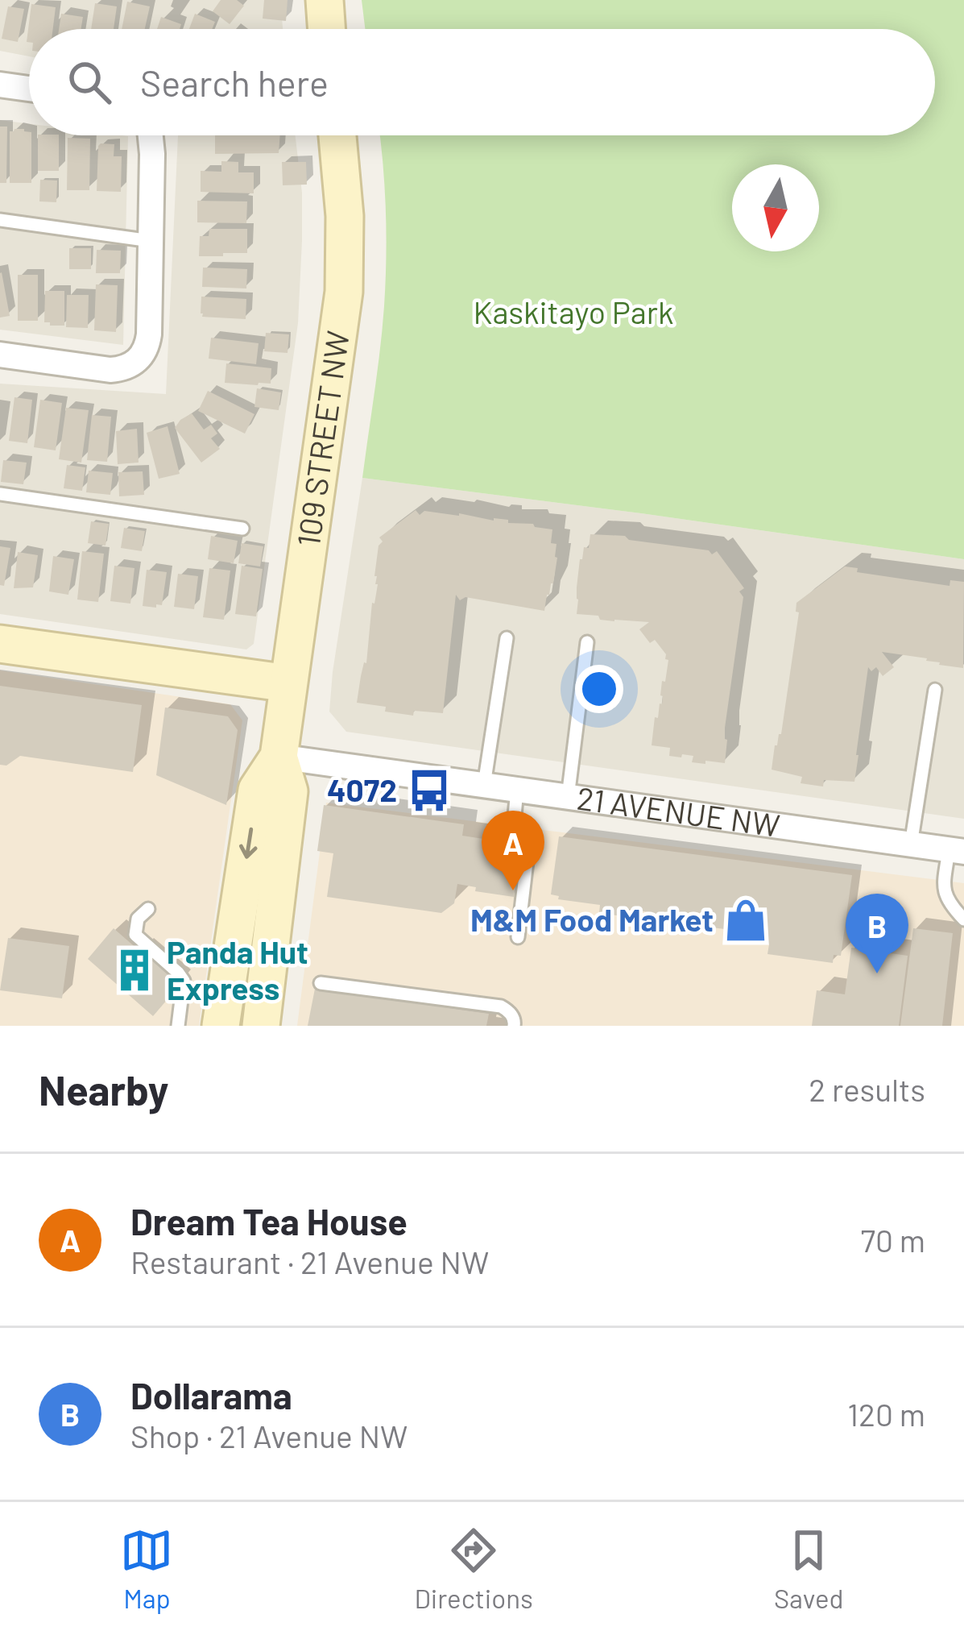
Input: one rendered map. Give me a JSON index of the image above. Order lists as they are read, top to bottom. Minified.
{"streets":{"street":["109 STREET NW","21 AVENUE NW"]},"crossings":[["109 STREET NW","21 AVENUE NW"]],"parks":["Kaskitayo Park"],"places":{"bus stop":["4072"],"shop":["M&M Food Market"],"building":["Panda Hut Express"]},"north":"bottom","page":{"search":"Search here","pins":["A","B"],"heading":["Nearby","2 results"],"list":[{"mark":"A","name":"Dream Tea House","note":"Restaurant · 21 Avenue NW","value":"70 m"},{"mark":"B","name":"Dollarama","note":"Shop · 21 Avenue NW","value":"120 m"}],"nav":["Map","Directions","Saved"]}}
